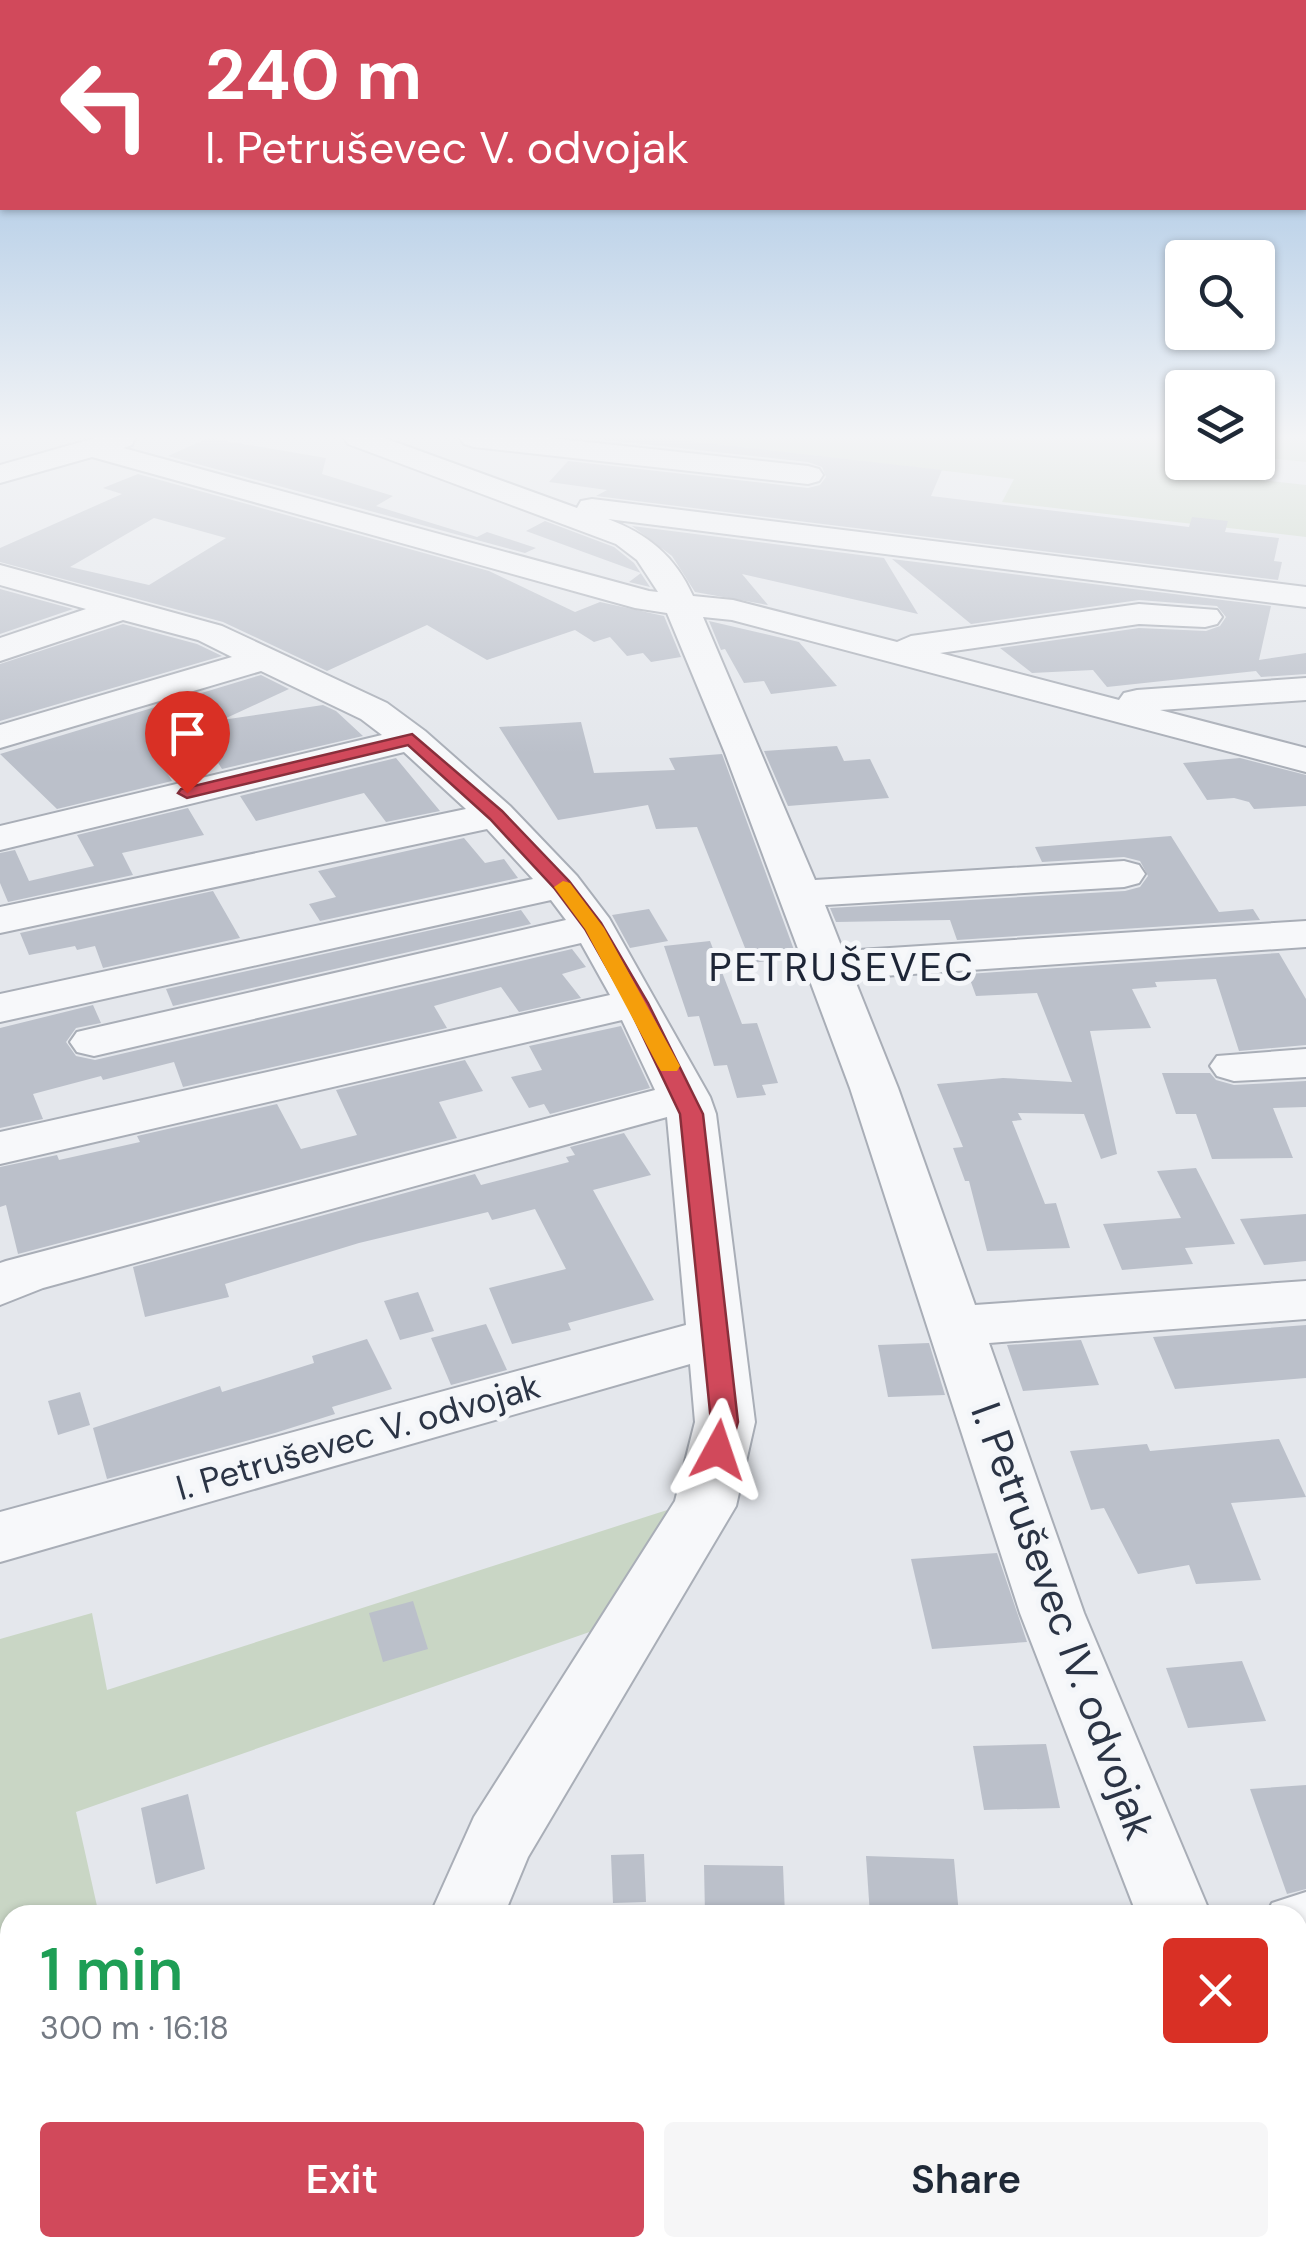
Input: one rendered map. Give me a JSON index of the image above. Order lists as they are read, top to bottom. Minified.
{"streets":{"street":["I. Petruševec V. odvojak","I. Petruševec IV. odvojak"]},"districts":["PETRUŠEVEC"],"page":{"turn":["240 m","I. Petruševec V. odvojak"],"heading":["1 min","300 m · 16:18"],"buttons":["Exit","Share"]}}
